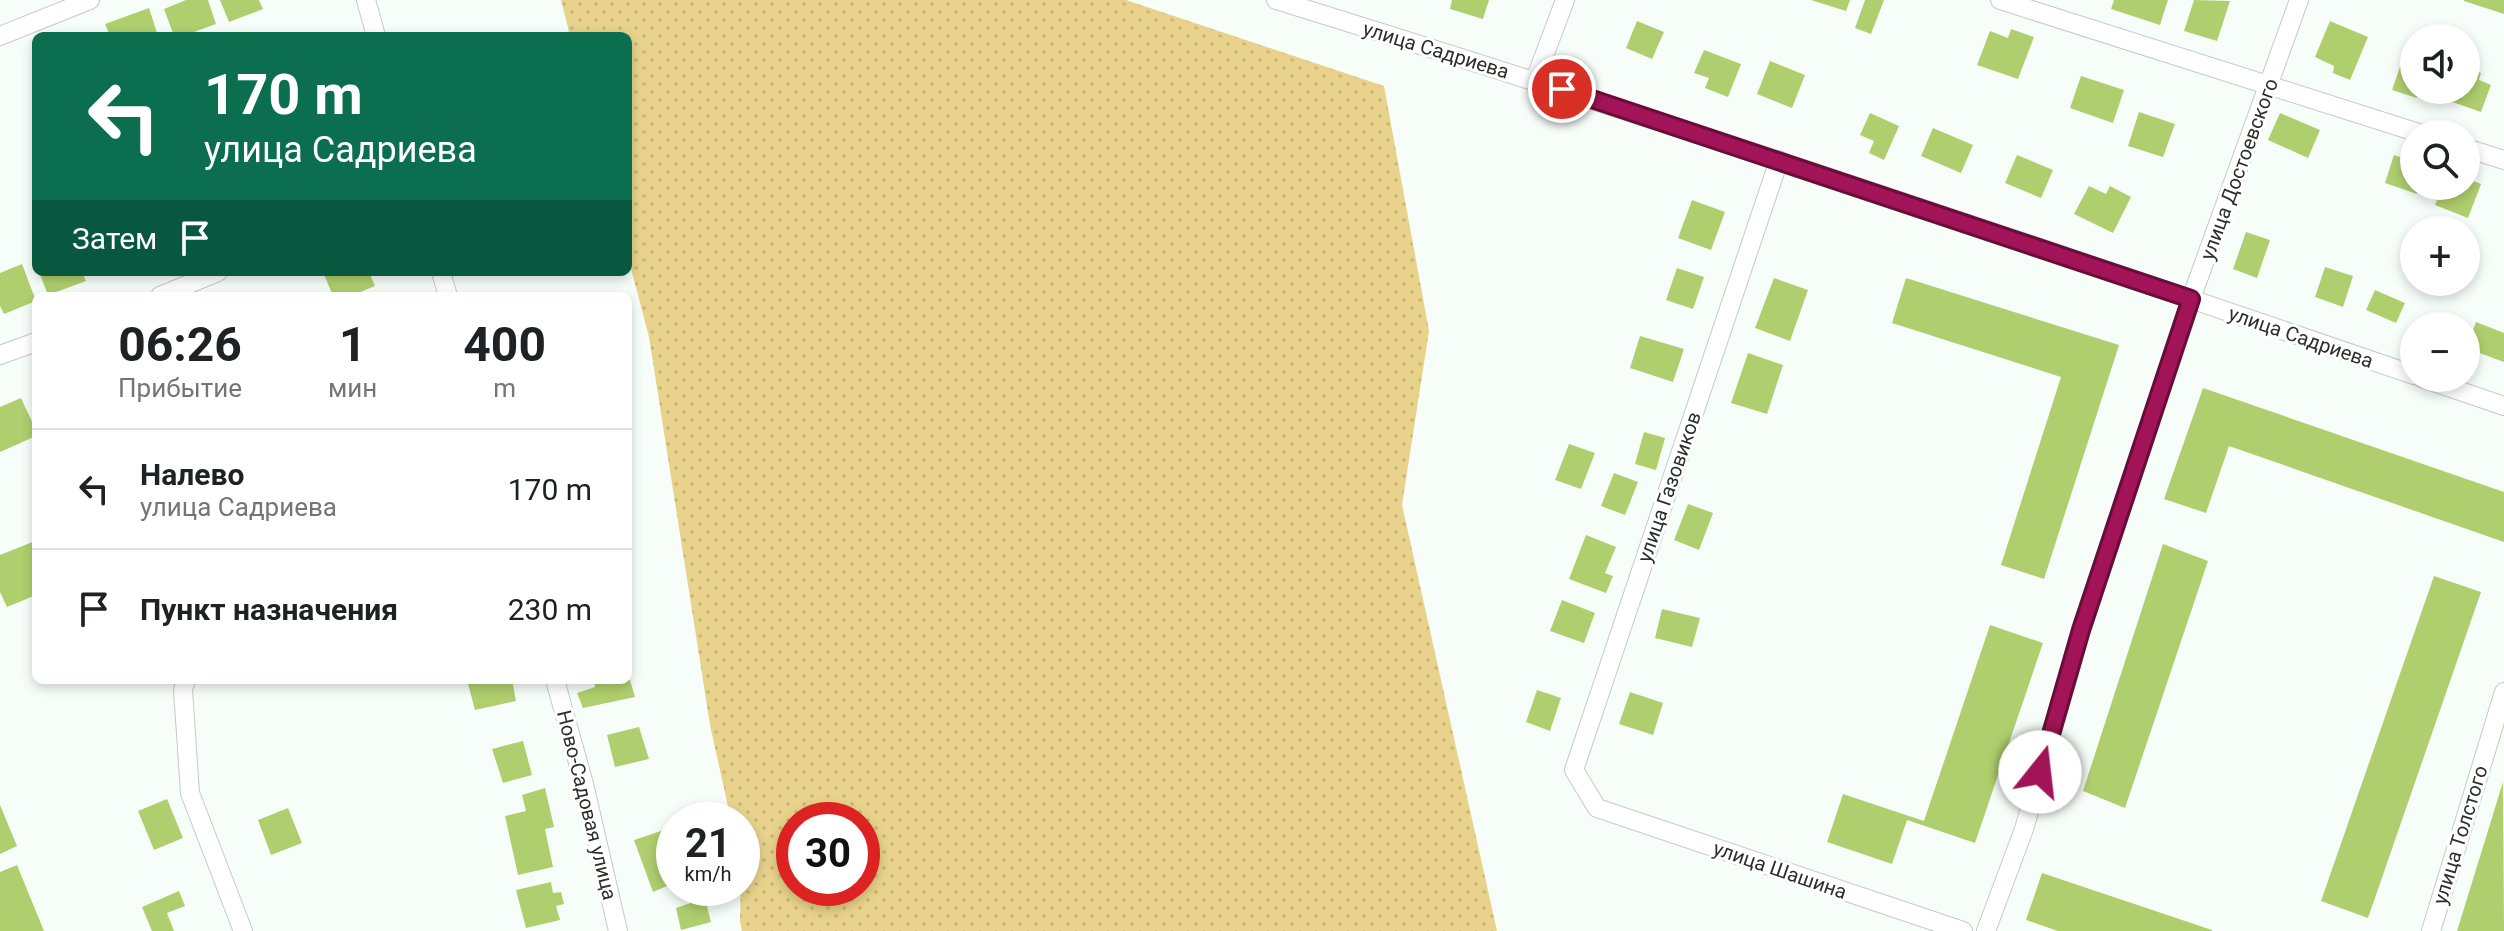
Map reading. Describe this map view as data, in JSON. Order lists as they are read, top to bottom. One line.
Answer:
{"streets":{"street":["улица Садриева","улица Достоевского","улица Газовиков","Ново-Садовая улица","улица Толстого","улица Шашина"]},"crossings":[["улица Садриева","улица Достоевского"],["улица Садриева","улица Газовиков"],["улица Газовиков","улица Шашина"]],"page":{"map_buttons":["+","−"],"turn":["170 m","улица Садриева"],"then":"Затем","eta":["06:26","Прибытие","1","мин","400","m"],"list":[{"name":"Налево","note":"улица Садриева","value":"170 m"},{"name":"Пункт назначения","value":"230 m"}],"speed":"21 km/h","limit":"30"}}
